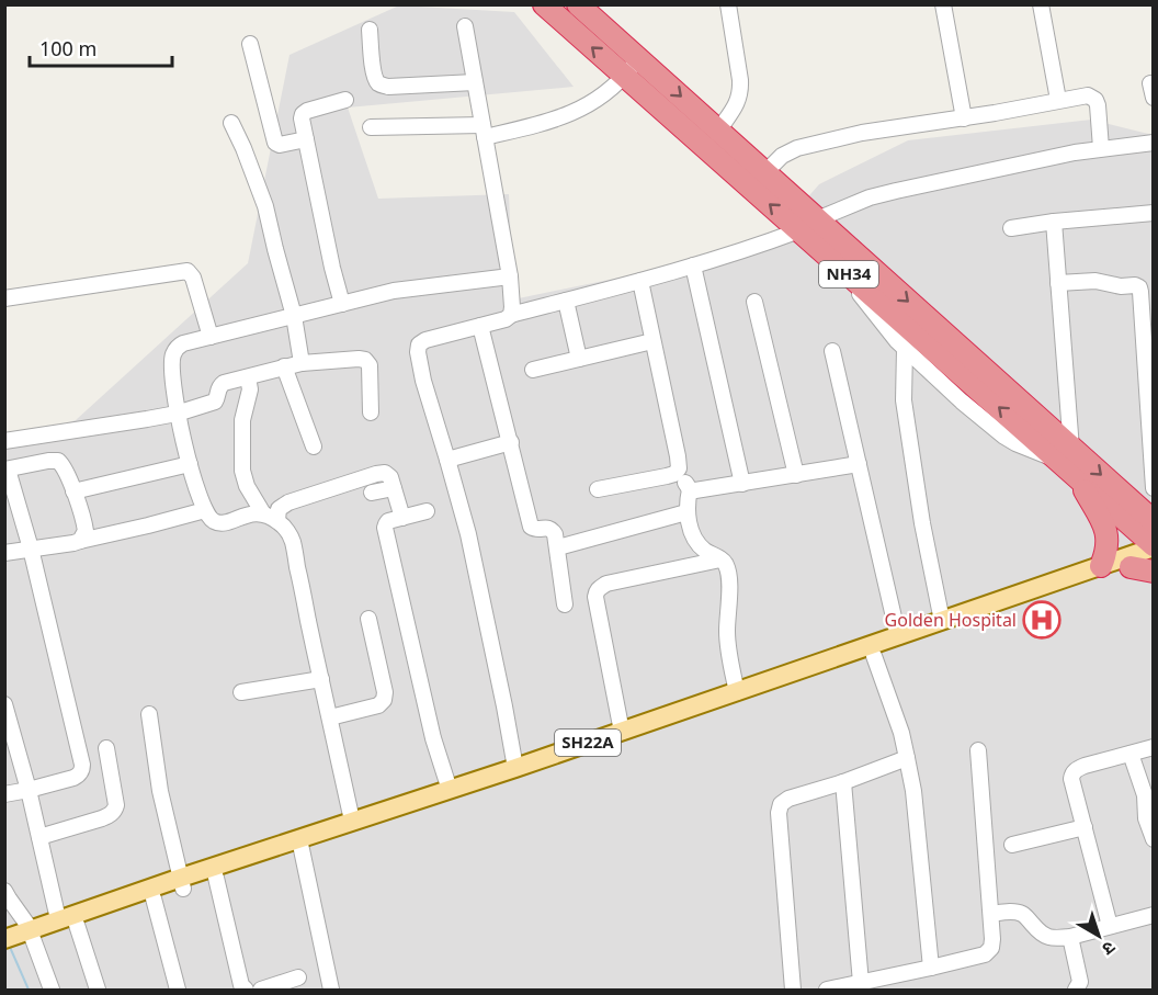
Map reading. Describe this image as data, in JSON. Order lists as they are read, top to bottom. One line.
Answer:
{"streets":{"highway":["NH34"],"main road":["SH22A"]},"crossings":[["NH34","SH22A"]],"places":{"hospital":["Golden Hospital"]},"scale_bar":"100 m","north":"bottom right"}
